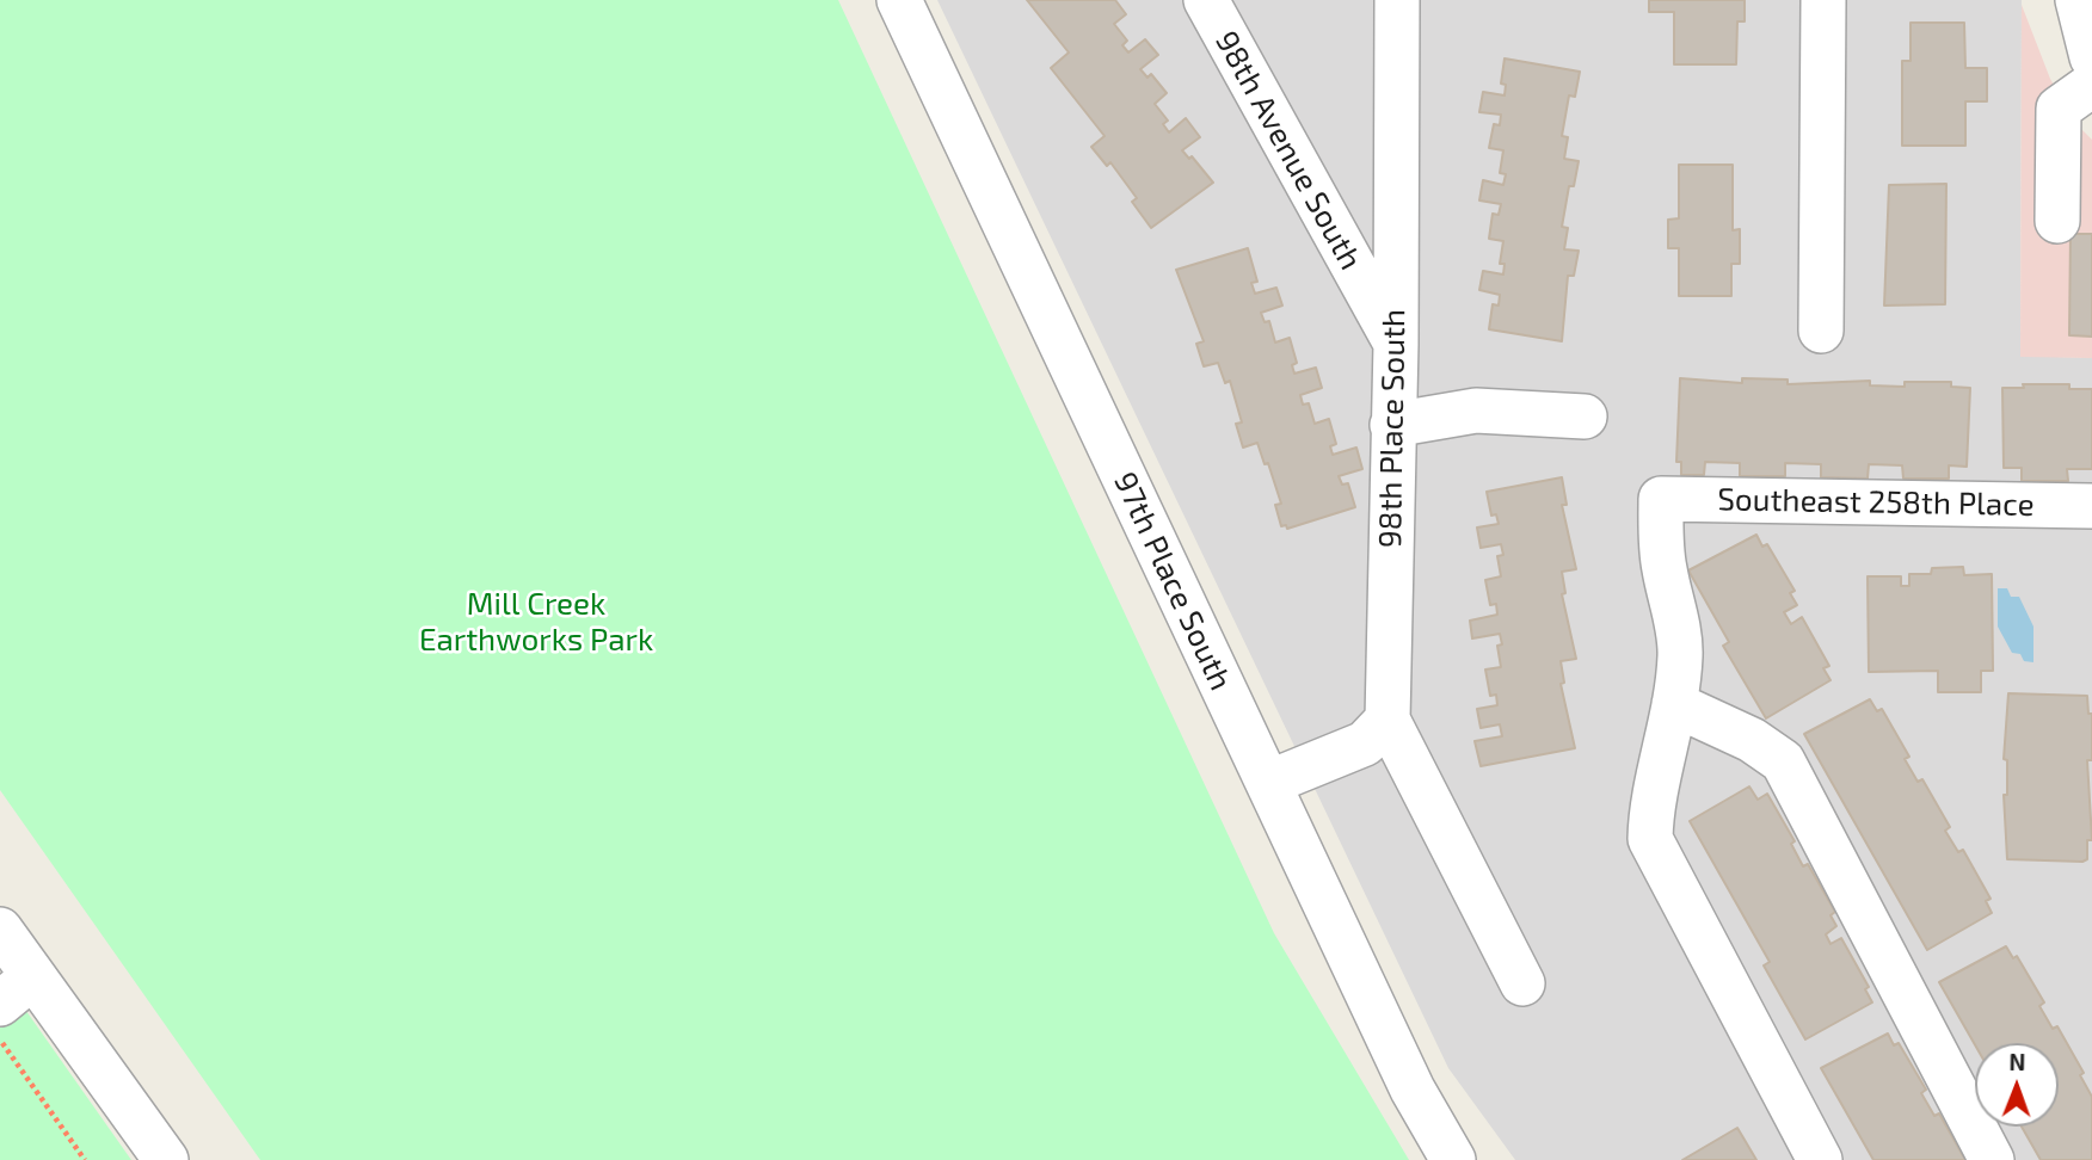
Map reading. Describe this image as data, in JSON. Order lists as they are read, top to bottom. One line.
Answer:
{"streets":{"street":["98th Avenue South","98th Place South","Southeast 258th Place","97th Place South"]},"crossings":[["98th Avenue South","98th Place South"]],"parks":["Mill Creek Earthworks Park"],"north":"top"}
